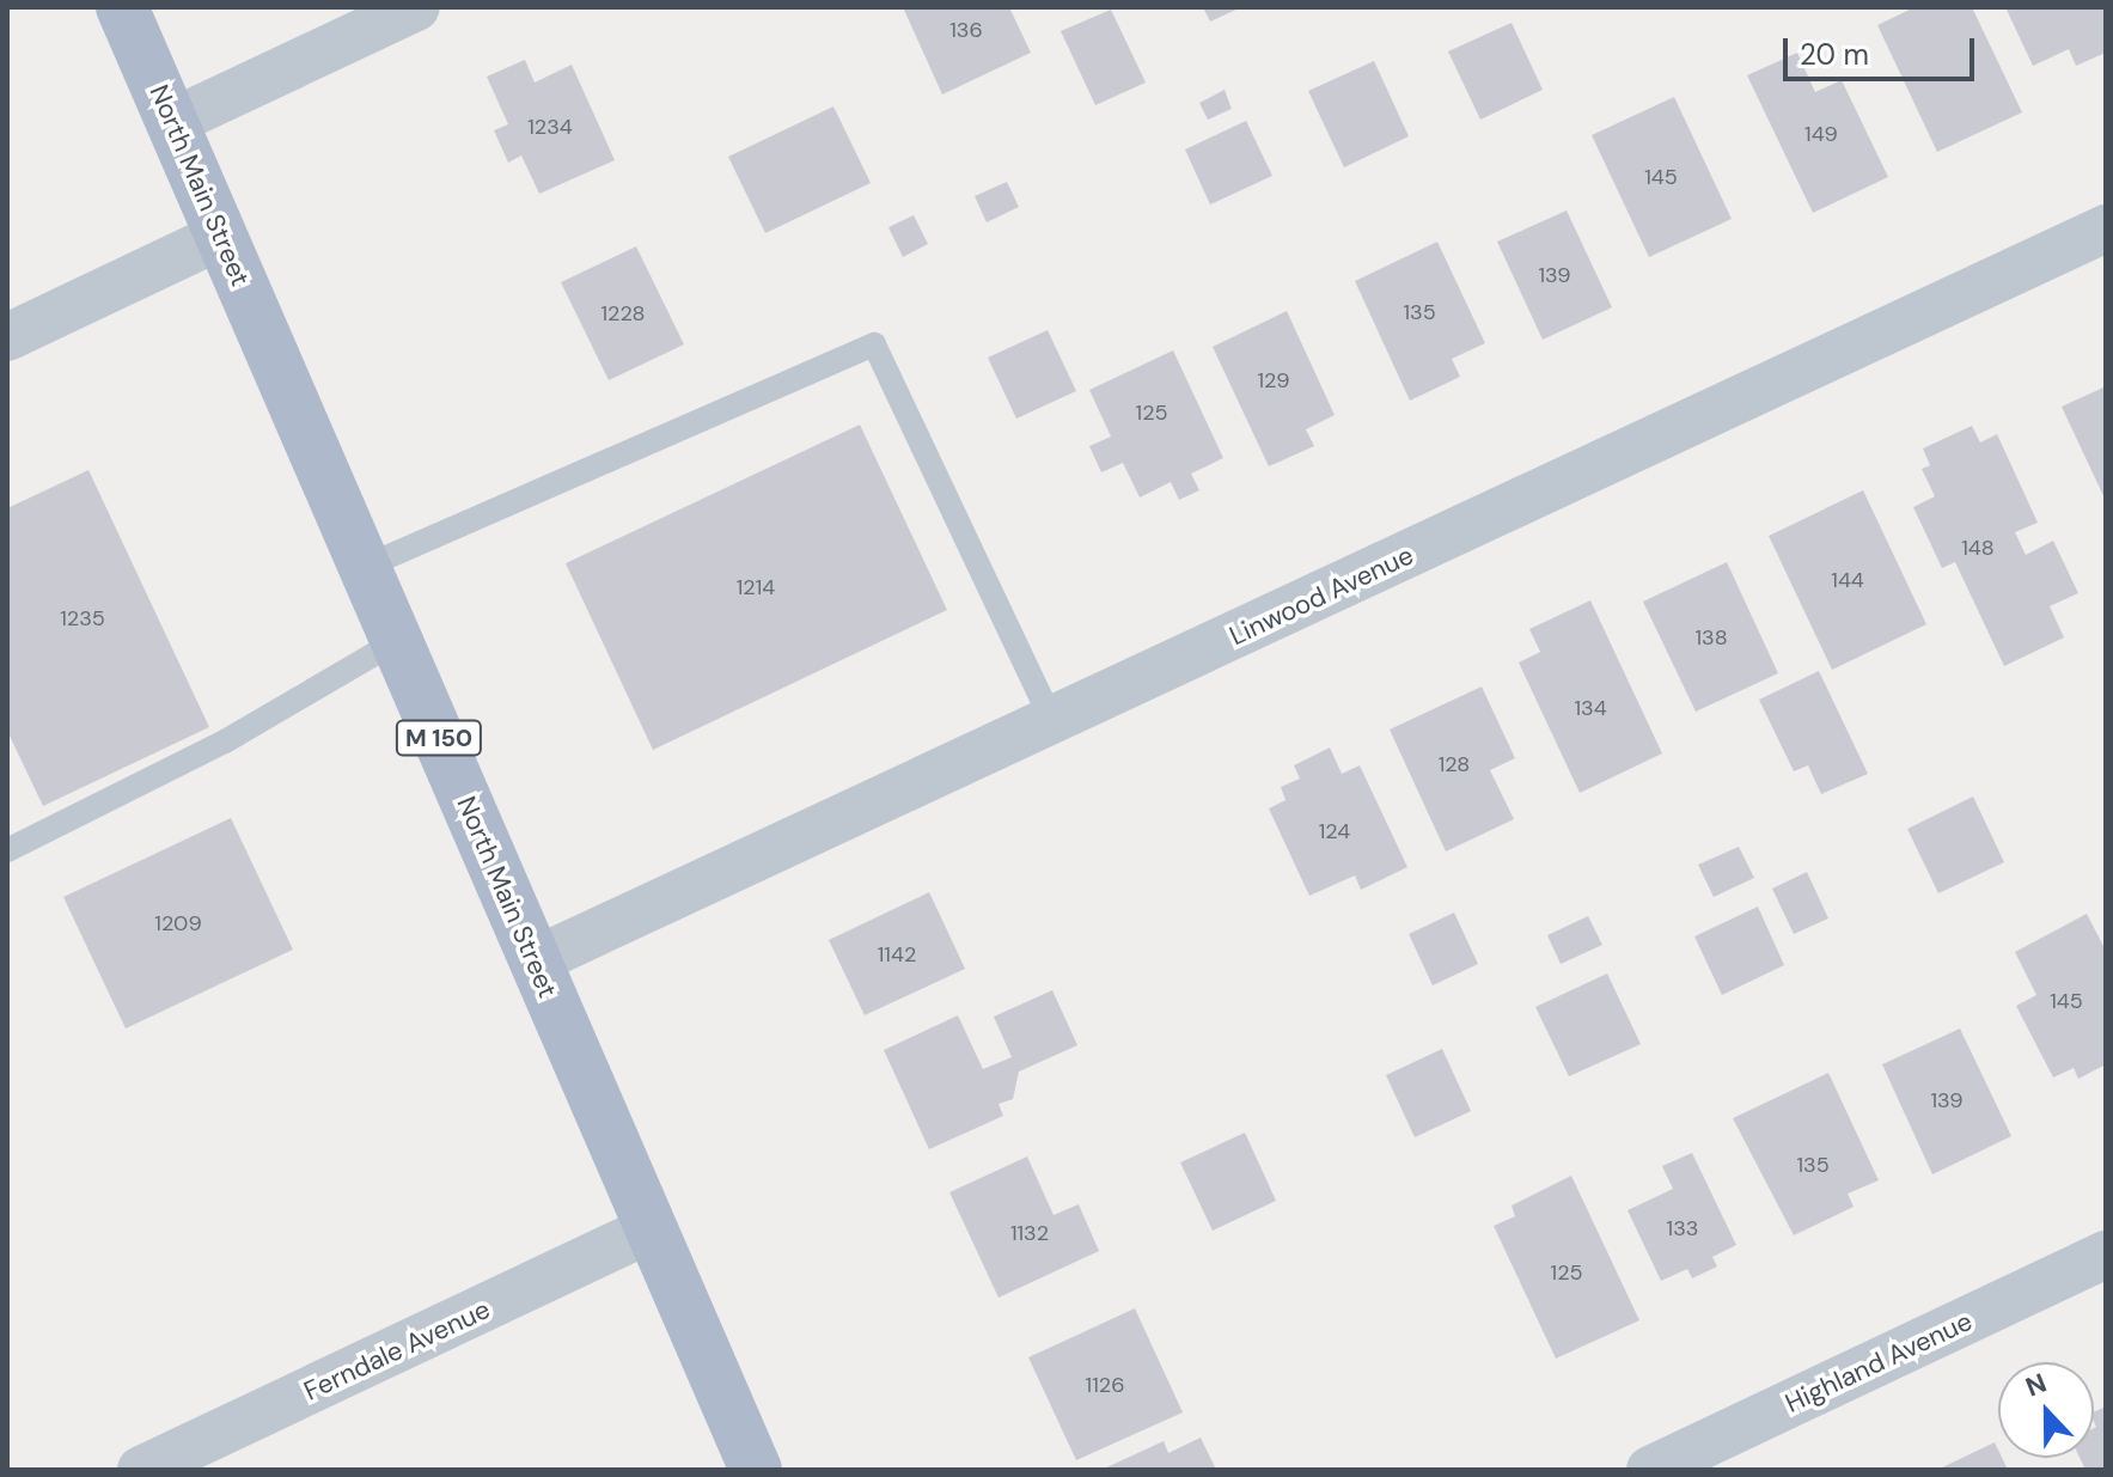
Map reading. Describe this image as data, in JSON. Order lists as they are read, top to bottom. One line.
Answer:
{"streets":{"main road":["North Main Street","M 150"],"street":["Linwood Avenue","Ferndale Avenue","Highland Avenue"]},"crossings":[["North Main Street","Linwood Avenue"],["North Main Street","Ferndale Avenue"]],"house_numbers":["136","1234","149","145","139","135","1228","129","125","148","144","1214","1235","138","134","128","124","1209","1142","145","139","135","133","1132","125","1126"],"scale_bar":"20 m","north":"top"}
